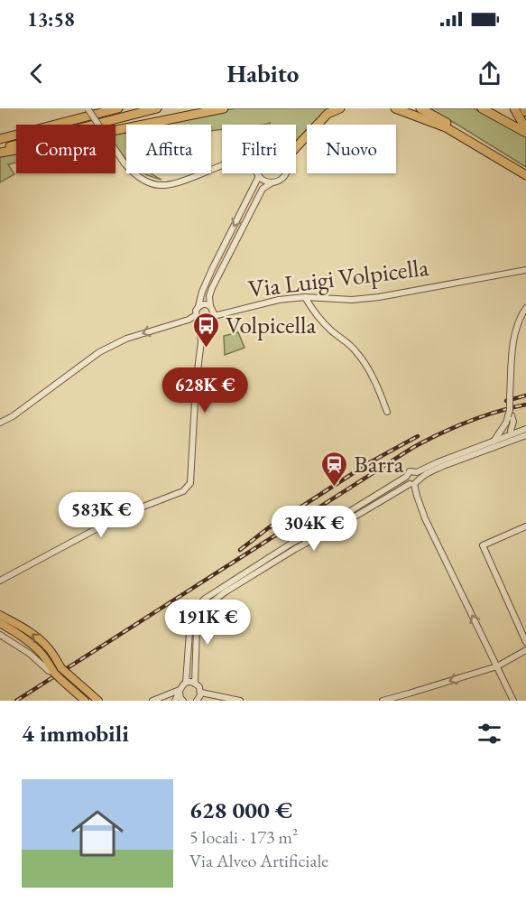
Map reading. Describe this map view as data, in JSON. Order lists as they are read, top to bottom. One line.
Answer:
{"streets":{"street":["Via Luigi Volpicella"]},"places":{"bus stop":["Volpicella"],"station":["Barra"]},"page":{"status":"13:58","header":"Habito","chip":["Compra","Affitta","Filtri","Nuovo"],"price":["628K €","583K €","304K €","191K €"],"heading":"4 immobili","list":[{"name":"628 000 €","note":"5 locali · 173 m² · Via Alveo Artificiale"}]}}
